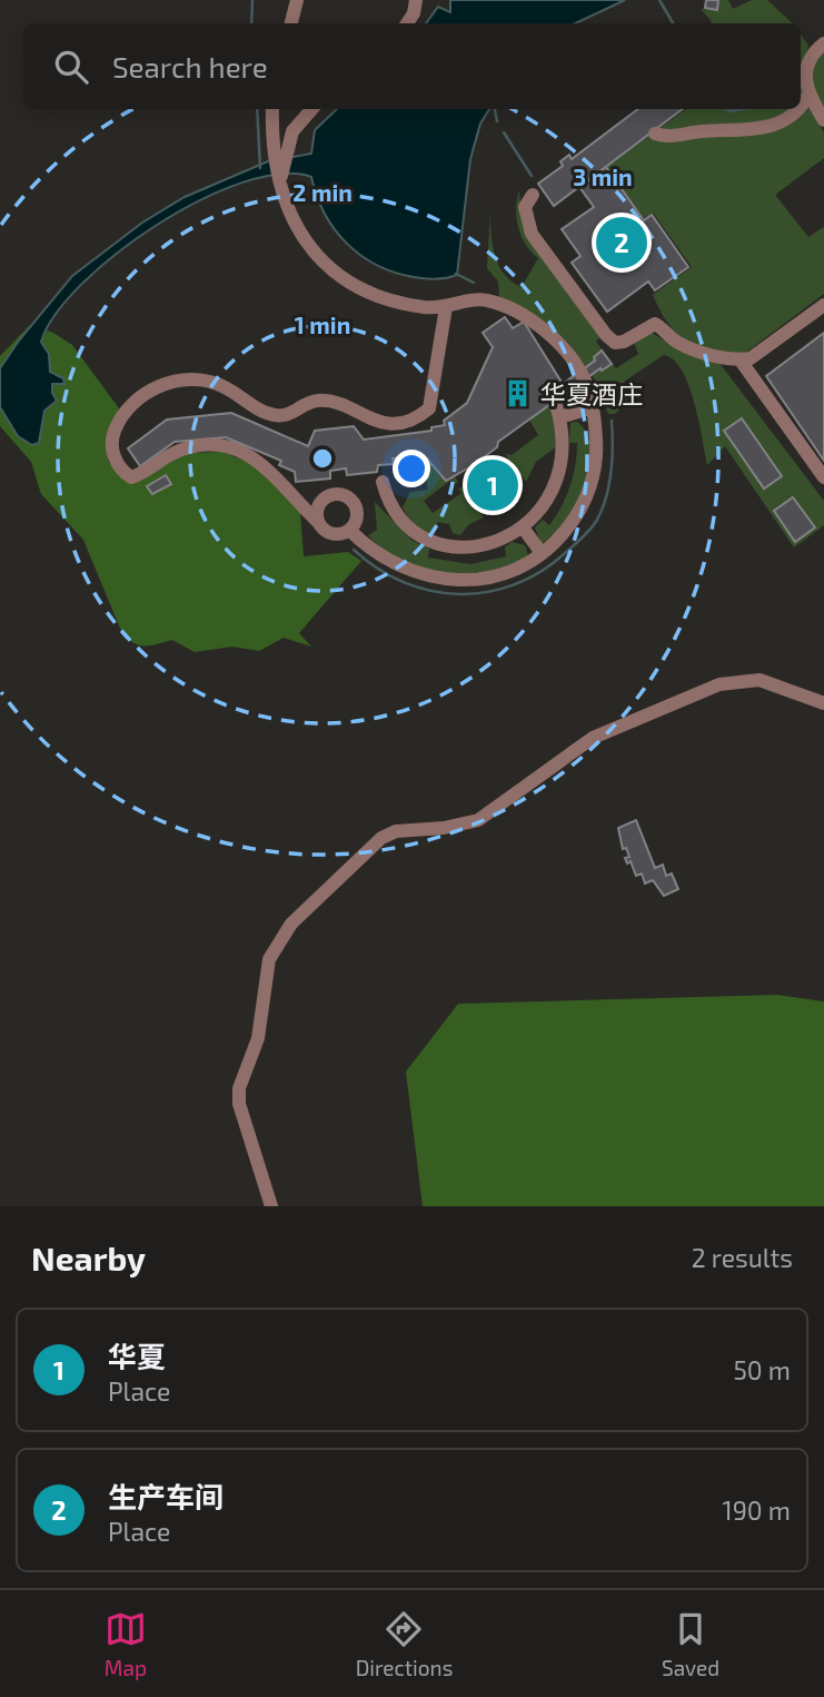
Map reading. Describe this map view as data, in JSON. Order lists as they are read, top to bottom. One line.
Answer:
{"places":{"building":["华夏酒庄"]},"page":{"search":"Search here","pins":["2","1"],"heading":["Nearby","2 results"],"list":[{"mark":"1","name":"华夏","note":"Place","value":"50 m"},{"mark":"2","name":"生产车间","note":"Place","value":"190 m"}],"nav":["Map","Directions","Saved"]},"rings":["3 min","2 min","1 min"]}
